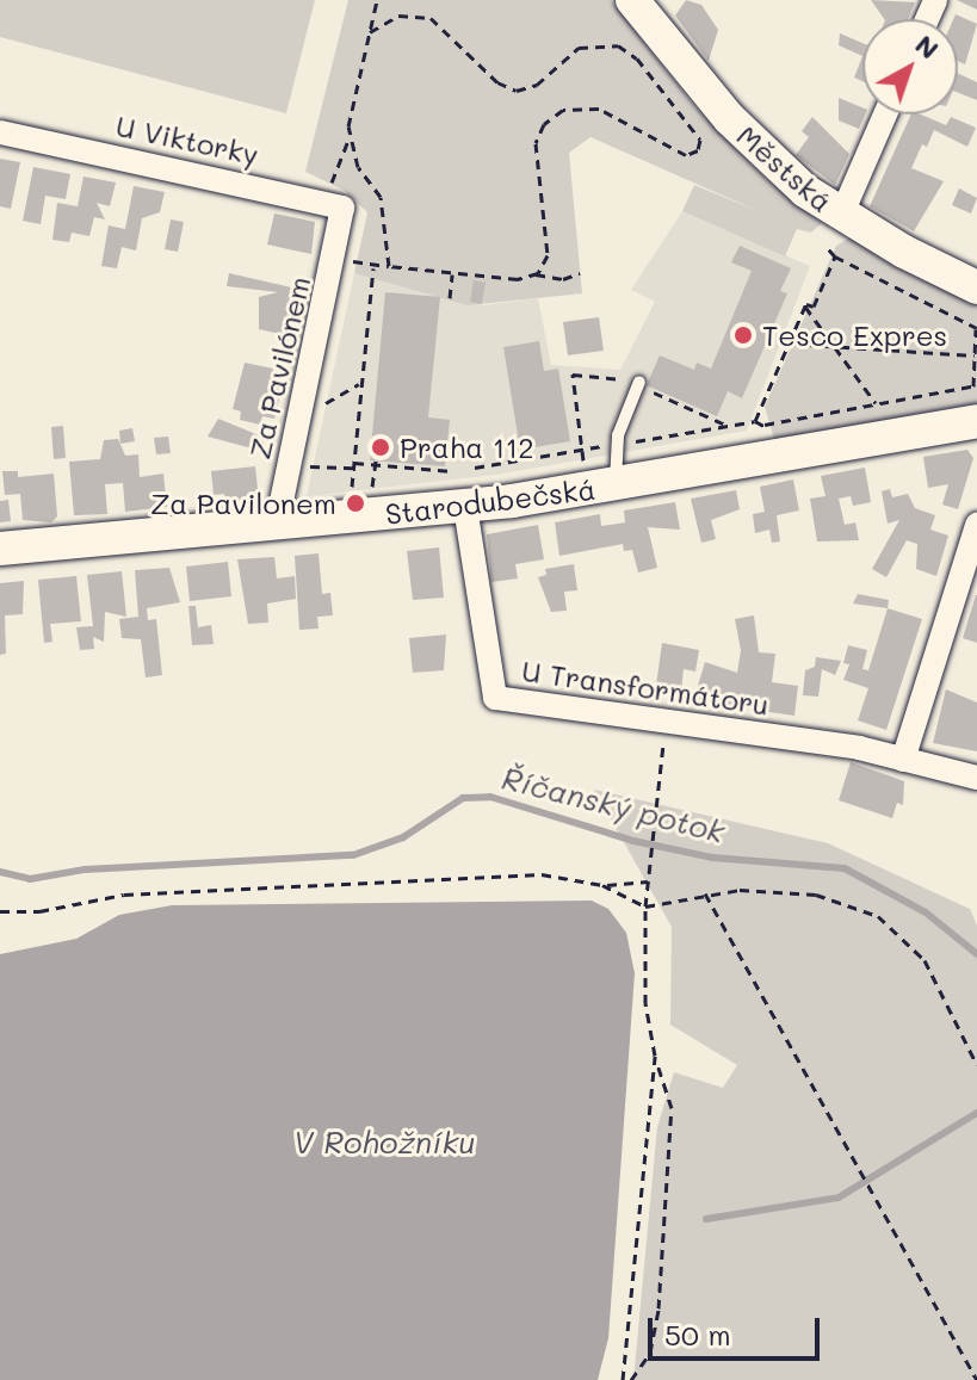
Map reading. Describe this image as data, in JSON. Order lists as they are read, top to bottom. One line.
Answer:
{"streets":{"street":["U Viktorky","Městská","Za Pavilónem","Starodubečská","U Transformátoru"]},"crossings":[["U Viktorky","Za Pavilónem"],["Za Pavilónem","Starodubečská"],["Starodubečská","U Transformátoru"]],"water":["Říčanský potok","V Rohožníku"],"places":["Tesco Expres","Praha 112","Za Pavilonem"],"scale_bar":"50 m","north":"top right"}
